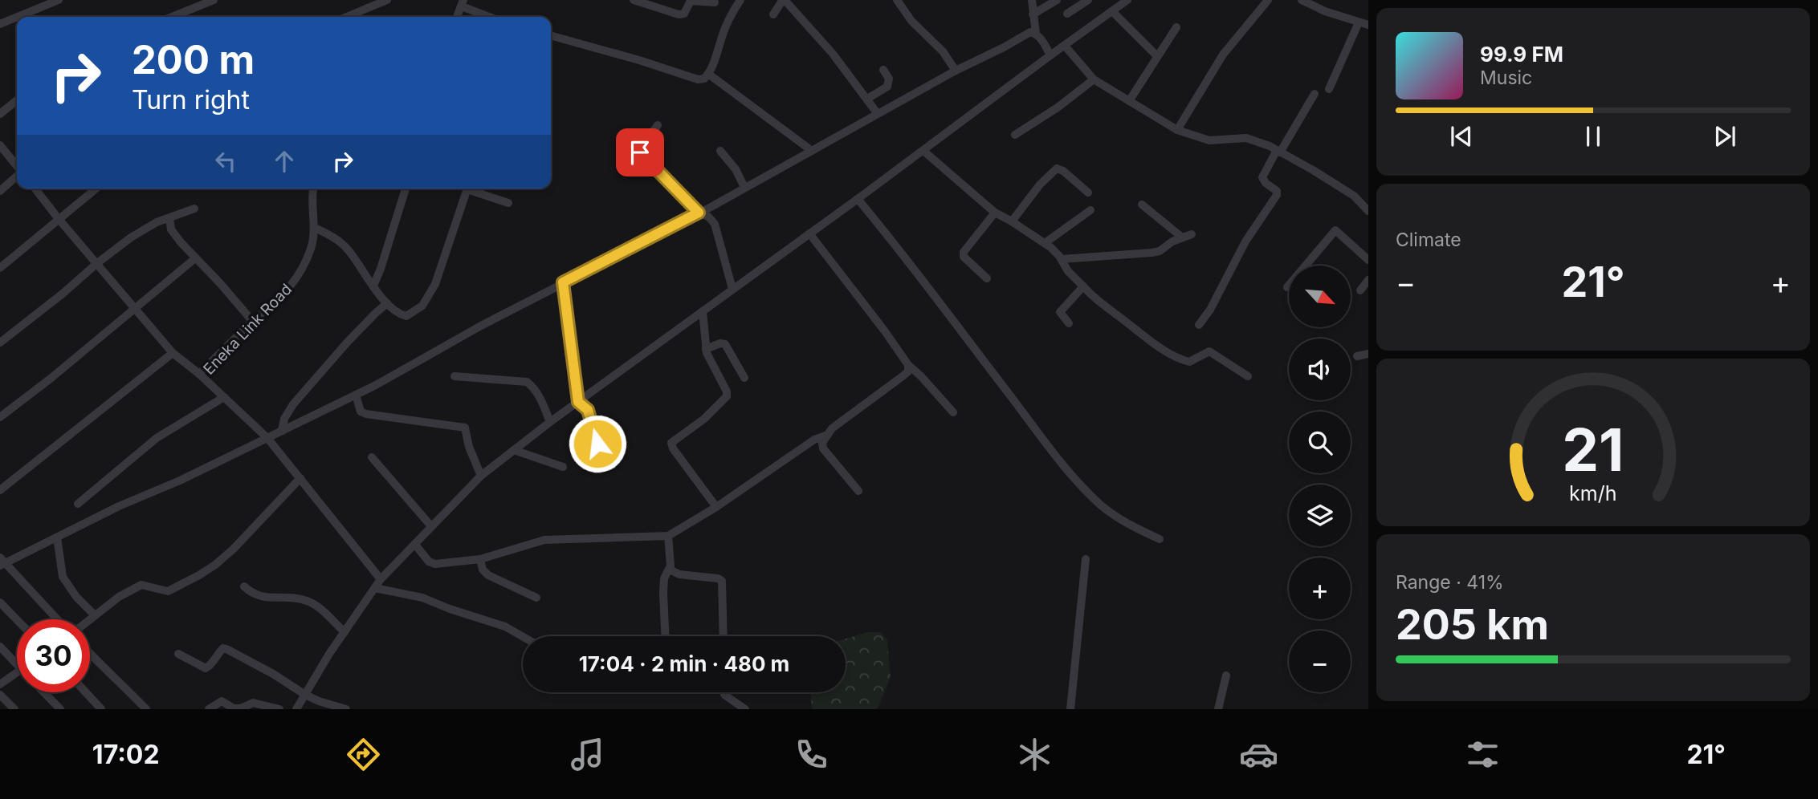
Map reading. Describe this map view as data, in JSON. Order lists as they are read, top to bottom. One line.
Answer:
{"streets":{"street":["Eneka Link Road"]},"north":"bottom right","page":{"turn":["200 m","Turn right"],"song":["99.9 FM","Music"],"tile":["Climate",["Range · 41%","205 km"]],"heat":["−","21°","+"],"map_buttons":["+","−"],"limit":"30","trip":"17:04 · 2 min · 480 m","tabs":["17:02","21°"],"gauge":["21","km/h"]}}
